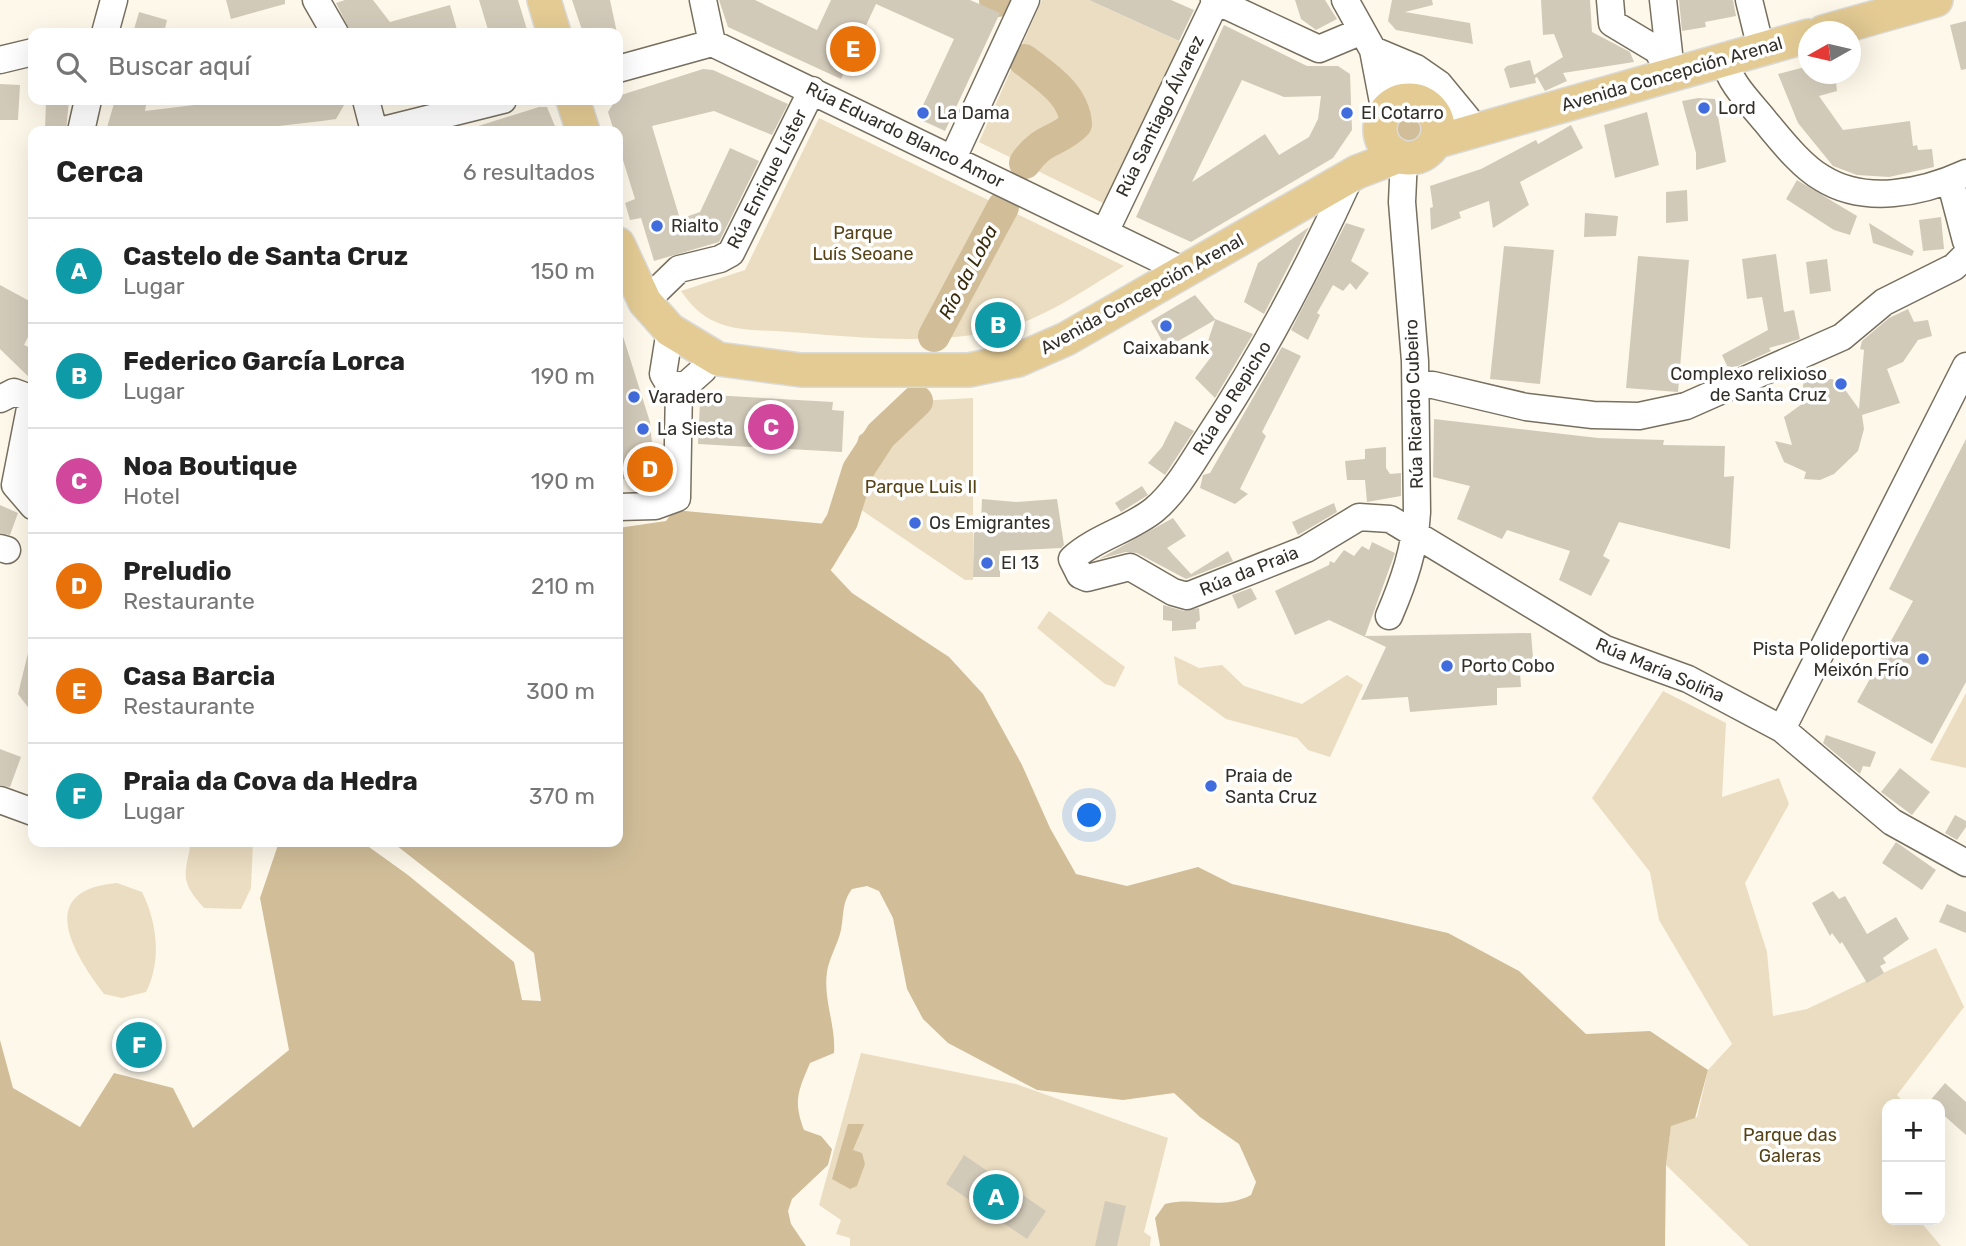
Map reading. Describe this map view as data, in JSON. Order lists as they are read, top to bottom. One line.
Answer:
{"streets":{"main road":["Avenida Concepción Arenal"],"street":["Rúa Santiago Álvarez","Rúa Eduardo Blanco Amor","Rúa Enrique Líster","Rúa do Repicho","Rúa Ricardo Cubeiro","Rúa da Praia","Rúa María Soliña"]},"crossings":[["Avenida Concepción Arenal","Rúa Eduardo Blanco Amor"],["Avenida Concepción Arenal","Rúa Enrique Líster"],["Avenida Concepción Arenal","Rúa do Repicho"],["Avenida Concepción Arenal","Rúa Ricardo Cubeiro"],["Rúa Santiago Álvarez","Rúa Eduardo Blanco Amor"],["Rúa Eduardo Blanco Amor","Rúa Enrique Líster"],["Rúa do Repicho","Rúa da Praia"],["Rúa Ricardo Cubeiro","Rúa da Praia"],["Rúa Ricardo Cubeiro","Rúa María Soliña"],["Rúa da Praia","Rúa María Soliña"]],"water":["Río da Loba"],"parks":["Parque Luís Seoane","Parque Luis II","Parque das Galeras"],"places":["Lord","La Dama","El Cotarro","Rialto","Caixabank","Complexo relixioso de Santa Cruz","Varadero","La Siesta","Os Emigrantes","El 13","Pista Polideportiva Meixón Frío","Porto Cobo","Praia de Santa Cruz"],"north":"left","page":{"pins":["E","B","C","D","F","A"],"search":"Buscar aquí","heading":["Cerca","6 resultados"],"list":[{"mark":"A","name":"Castelo de Santa Cruz","note":"Lugar","value":"150 m"},{"mark":"B","name":"Federico García Lorca","note":"Lugar","value":"190 m"},{"mark":"C","name":"Noa Boutique","note":"Hotel","value":"190 m"},{"mark":"D","name":"Preludio","note":"Restaurante","value":"210 m"},{"mark":"E","name":"Casa Barcia","note":"Restaurante","value":"300 m"},{"mark":"F","name":"Praia da Cova da Hedra","note":"Lugar","value":"370 m"}],"map_buttons":["+","−"]}}
